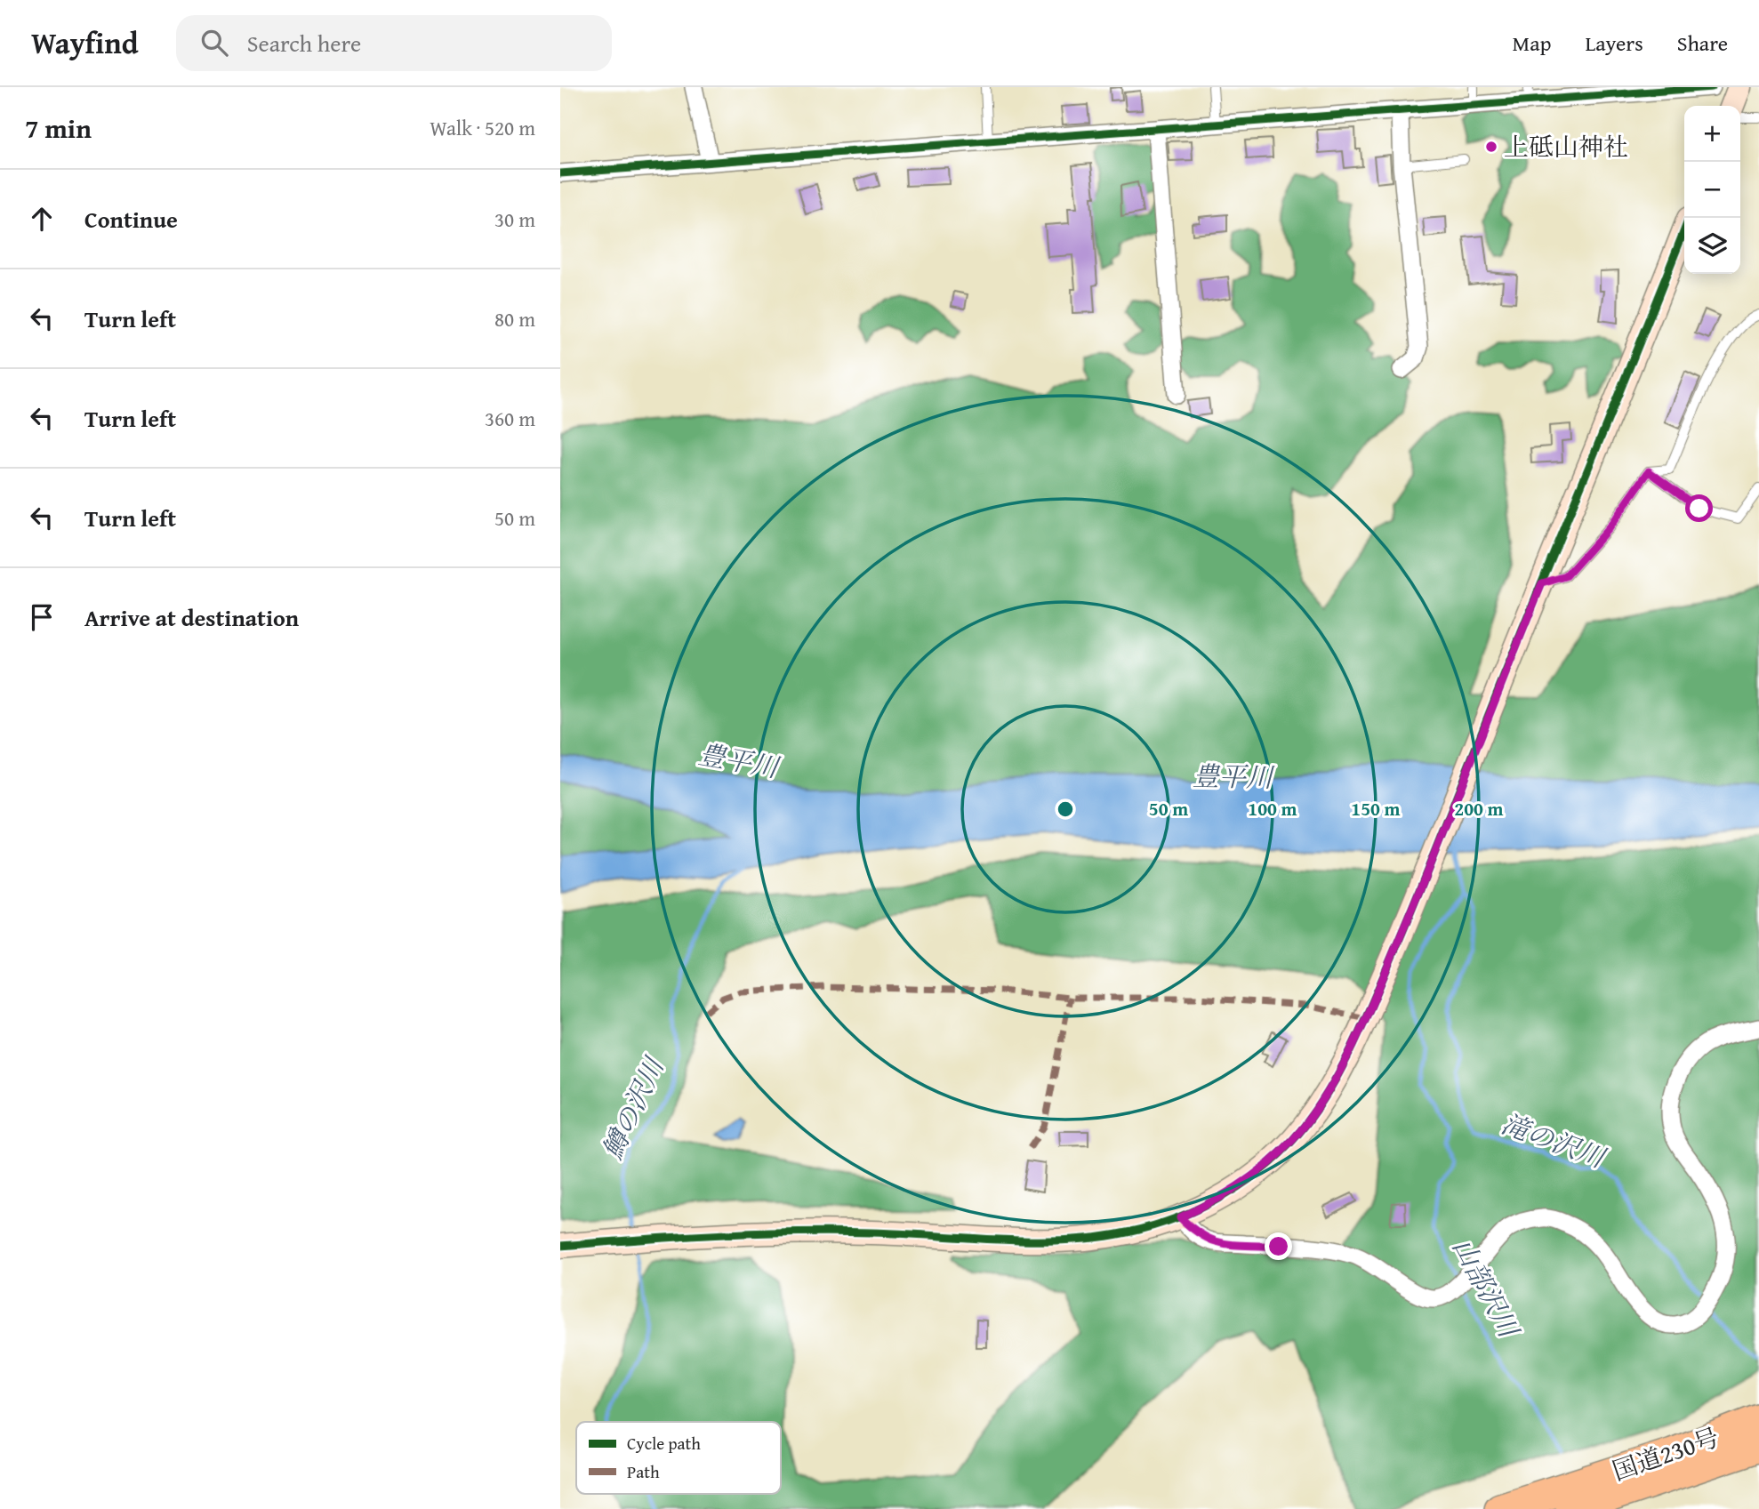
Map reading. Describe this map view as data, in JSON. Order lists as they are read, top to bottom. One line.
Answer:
{"streets":{"highway":["国道230号"]},"water":["豊平川","鱒の沢川","滝の沢川","山部沢川"],"places":["上砥山神社"],"legend":["Cycle path","Path"],"page":{"header":"Wayfind","search":"Search here","nav":["Map","Layers","Share"],"heading":["7 min","Walk · 520 m"],"map_buttons":["+","−"],"list":[["Continue","30 m"],["Turn left","80 m"],["Turn left","360 m"],["Turn left","50 m"],"Arrive at destination"]},"rings":["50 m","100 m","150 m","200 m"]}
